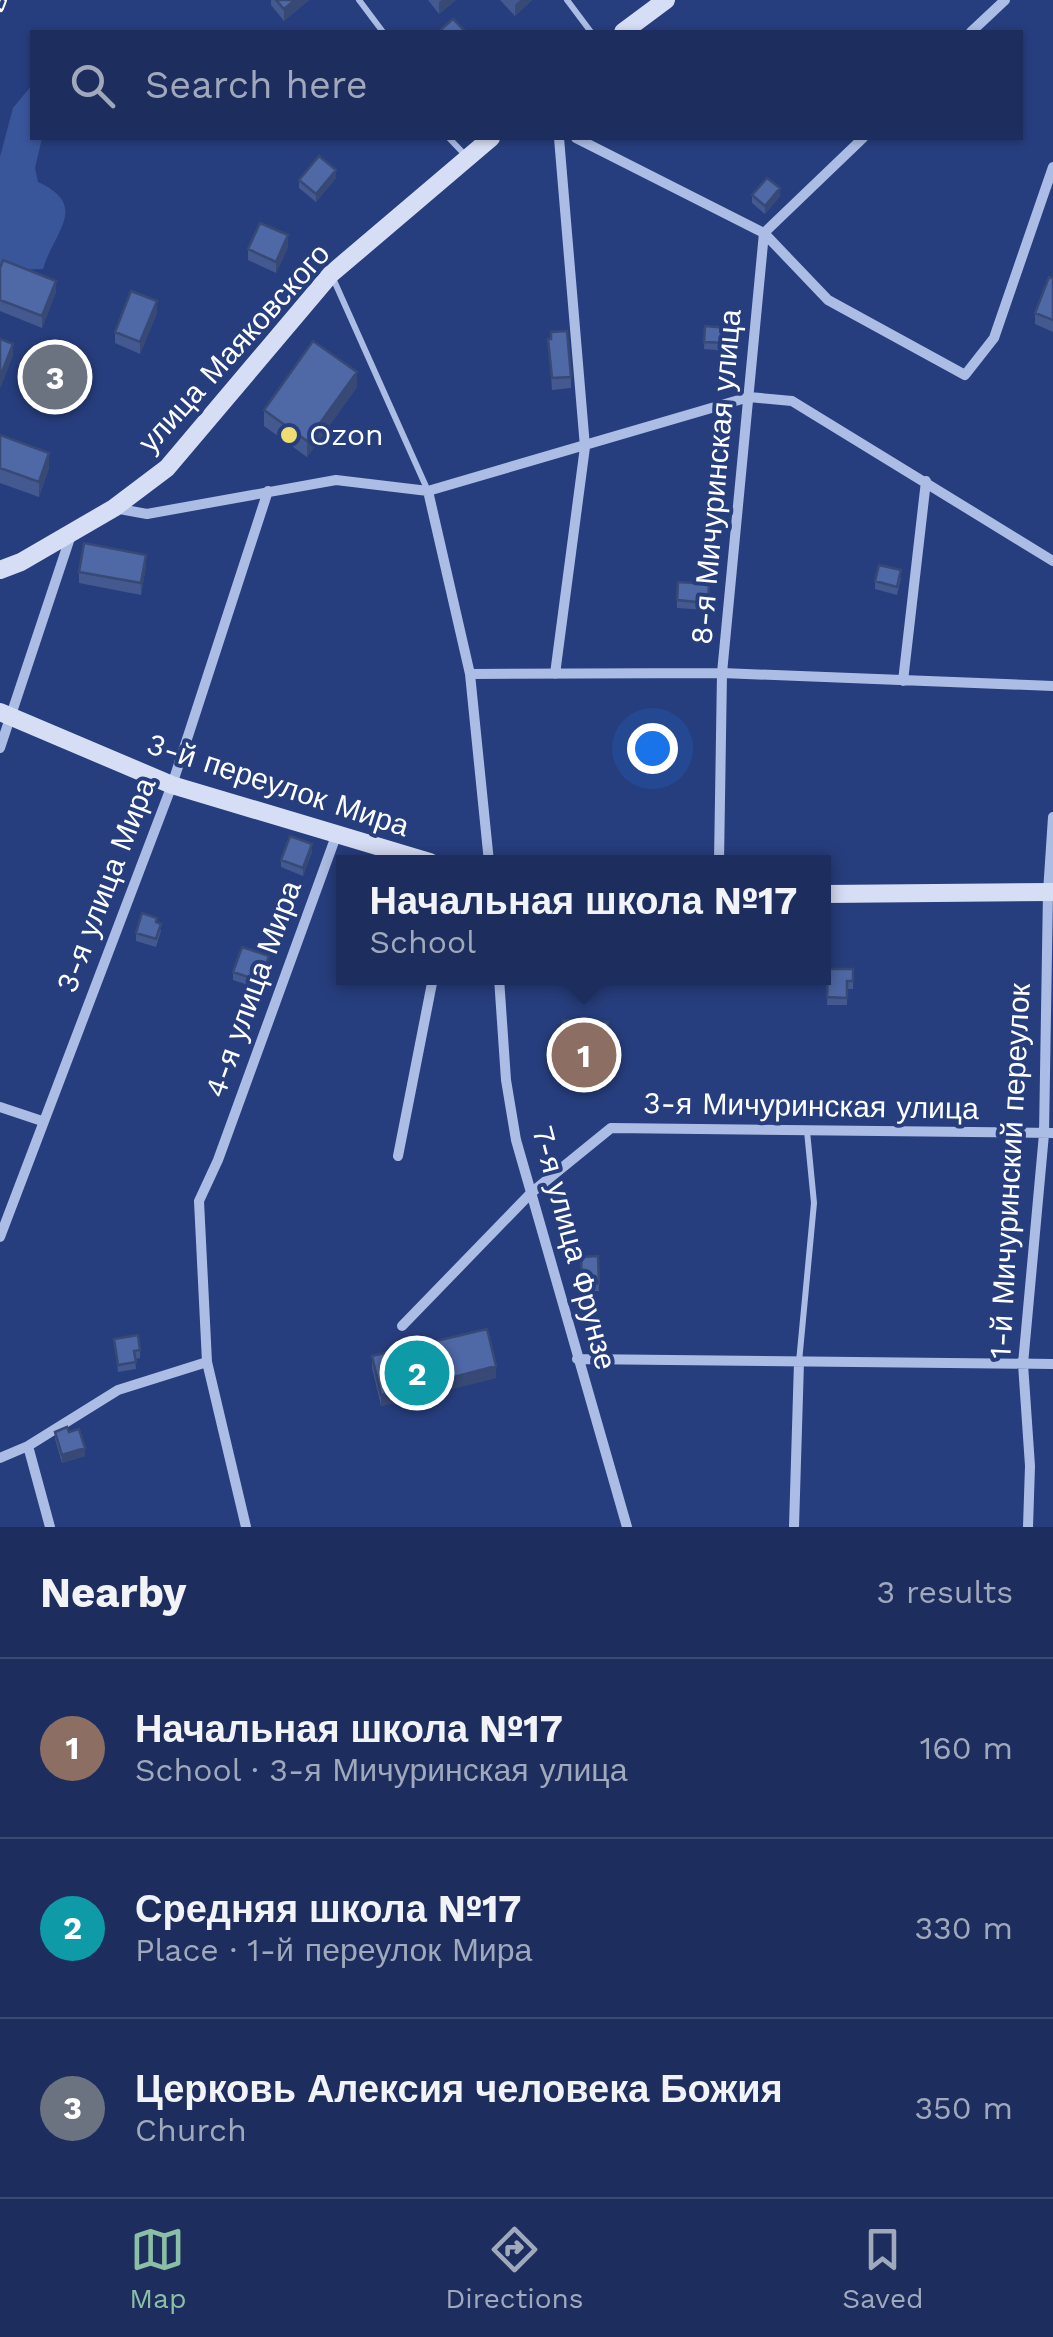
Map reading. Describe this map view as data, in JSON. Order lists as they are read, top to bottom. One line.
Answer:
{"streets":{"main road":["улица Маяковского","3-й переулок Мира"],"street":["8-я Мичуринская улица","3-я улица Мира","4-я улица Мира","3-я Мичуринская улица","1-й Мичуринский переулок","7-я улица Фрунзе"]},"crossings":[["3-й переулок Мира","3-я улица Мира"],["3-й переулок Мира","4-я улица Мира"],["3-я Мичуринская улица","1-й Мичуринский переулок"],["3-я Мичуринская улица","7-я улица Фрунзе"]],"places":["Ozon"],"page":{"search":"Search here","pins":["3","1","2"],"popup":["Начальная школа №17","School"],"heading":["Nearby","3 results"],"list":[{"mark":"1","name":"Начальная школа №17","note":"School · 3-я Мичуринская улица","value":"160 m"},{"mark":"2","name":"Средняя школа №17","note":"Place · 1-й переулок Мира","value":"330 m"},{"mark":"3","name":"Церковь Алексия человека Божия","note":"Church","value":"350 m"}],"nav":["Map","Directions","Saved"]}}
